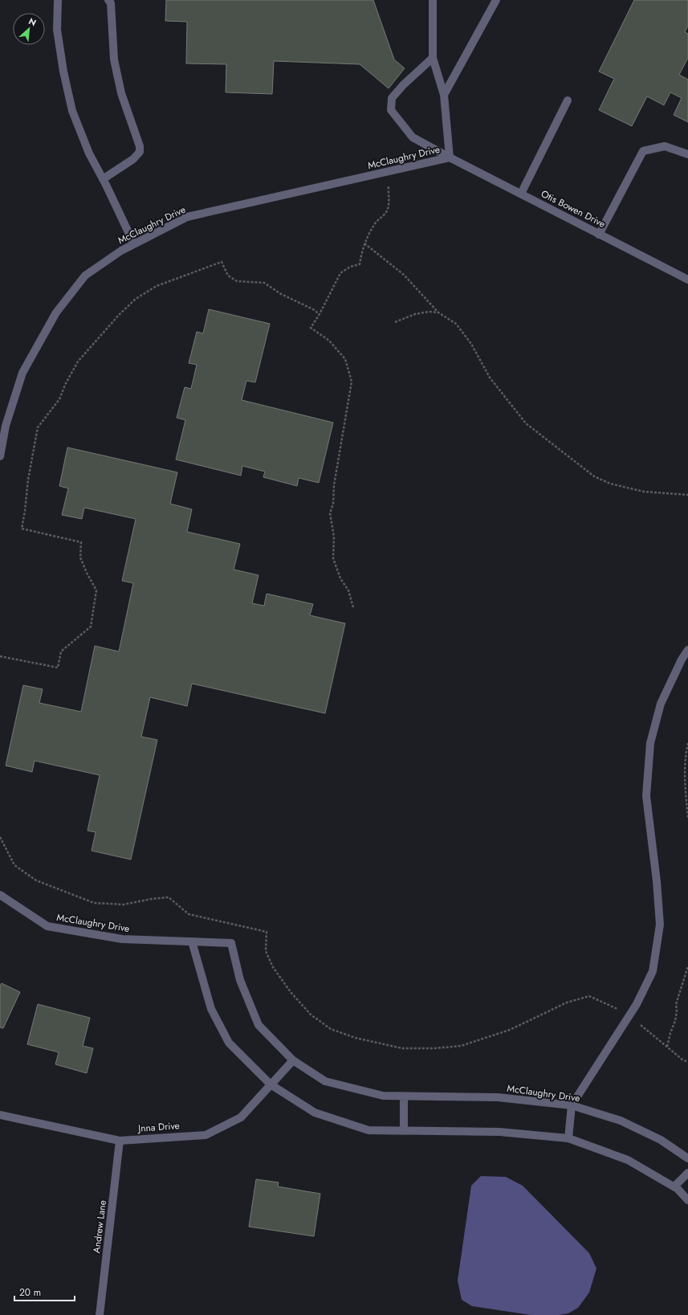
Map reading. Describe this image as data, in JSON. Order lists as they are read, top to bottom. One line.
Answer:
{"streets":{"street":["McClaughry Drive","Otis Bowen Drive","Jnna Drive","Andrew Lane"]},"crossings":[["McClaughry Drive","Otis Bowen Drive"],["McClaughry Drive","Jnna Drive"],["Jnna Drive","Andrew Lane"]],"scale_bar":"20 m","north":"top right"}
